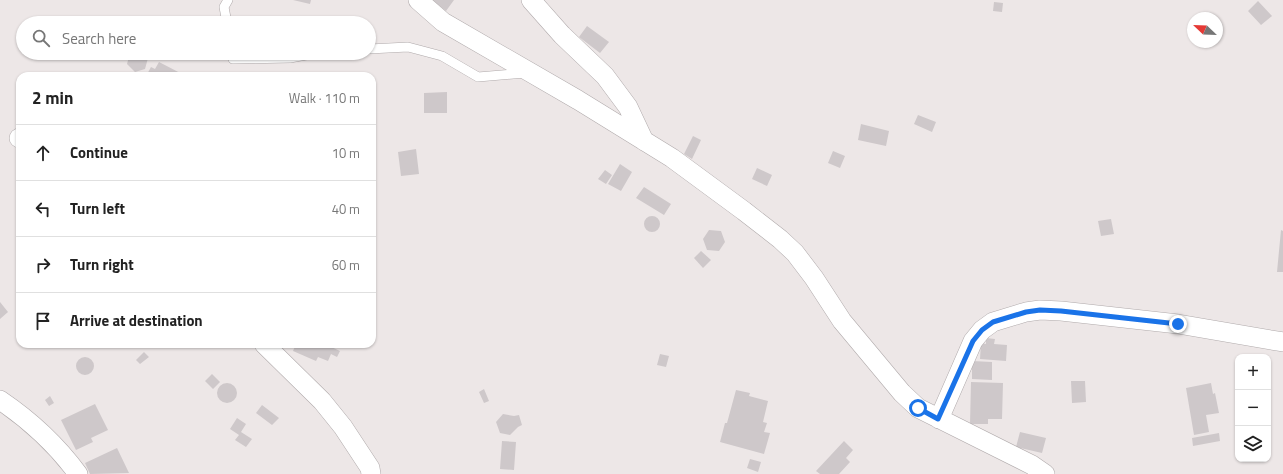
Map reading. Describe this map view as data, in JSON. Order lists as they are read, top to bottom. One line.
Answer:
{"north":"top left","page":{"search":"Search here","heading":["2 min","Walk · 110 m"],"list":[["Continue","10 m"],["Turn left","40 m"],["Turn right","60 m"],"Arrive at destination"],"map_buttons":["+","−"]}}
